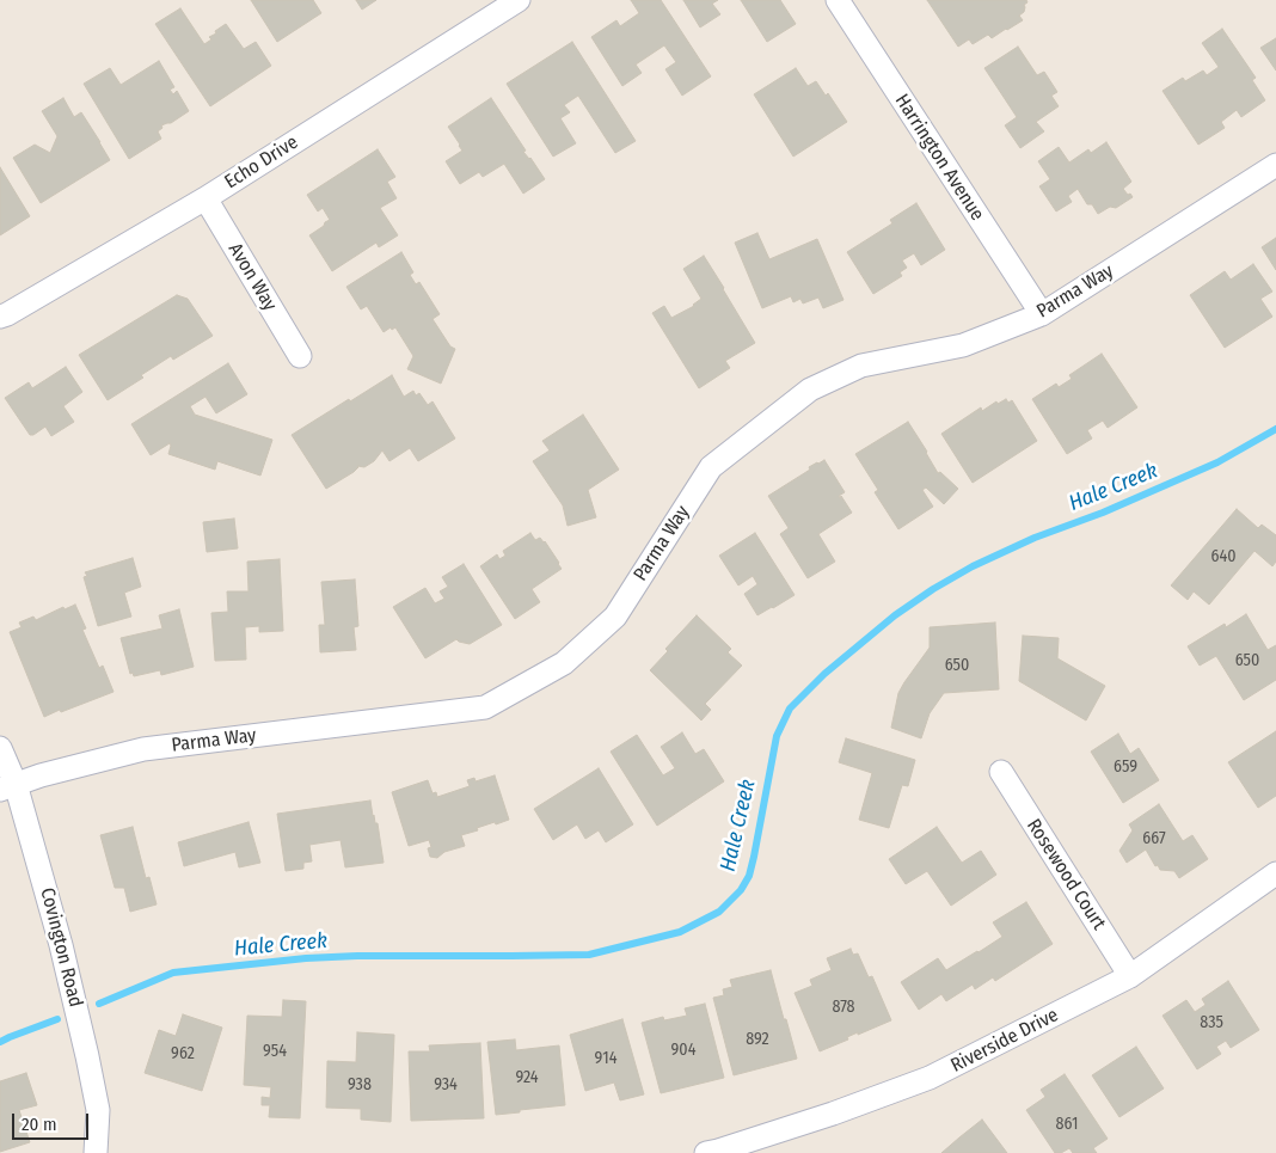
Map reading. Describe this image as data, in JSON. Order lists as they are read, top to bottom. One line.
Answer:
{"streets":{"street":["Harrington Avenue","Echo Drive","Avon Way","Parma Way","Rosewood Court","Covington Road","Riverside Drive"]},"crossings":[["Harrington Avenue","Parma Way"],["Echo Drive","Avon Way"],["Parma Way","Covington Road"],["Rosewood Court","Riverside Drive"]],"water":["Hale Creek"],"house_numbers":["640","650","650","659","667","878","835","892","904","954","962","914","924","938","934","861"],"scale_bar":"20 m"}
